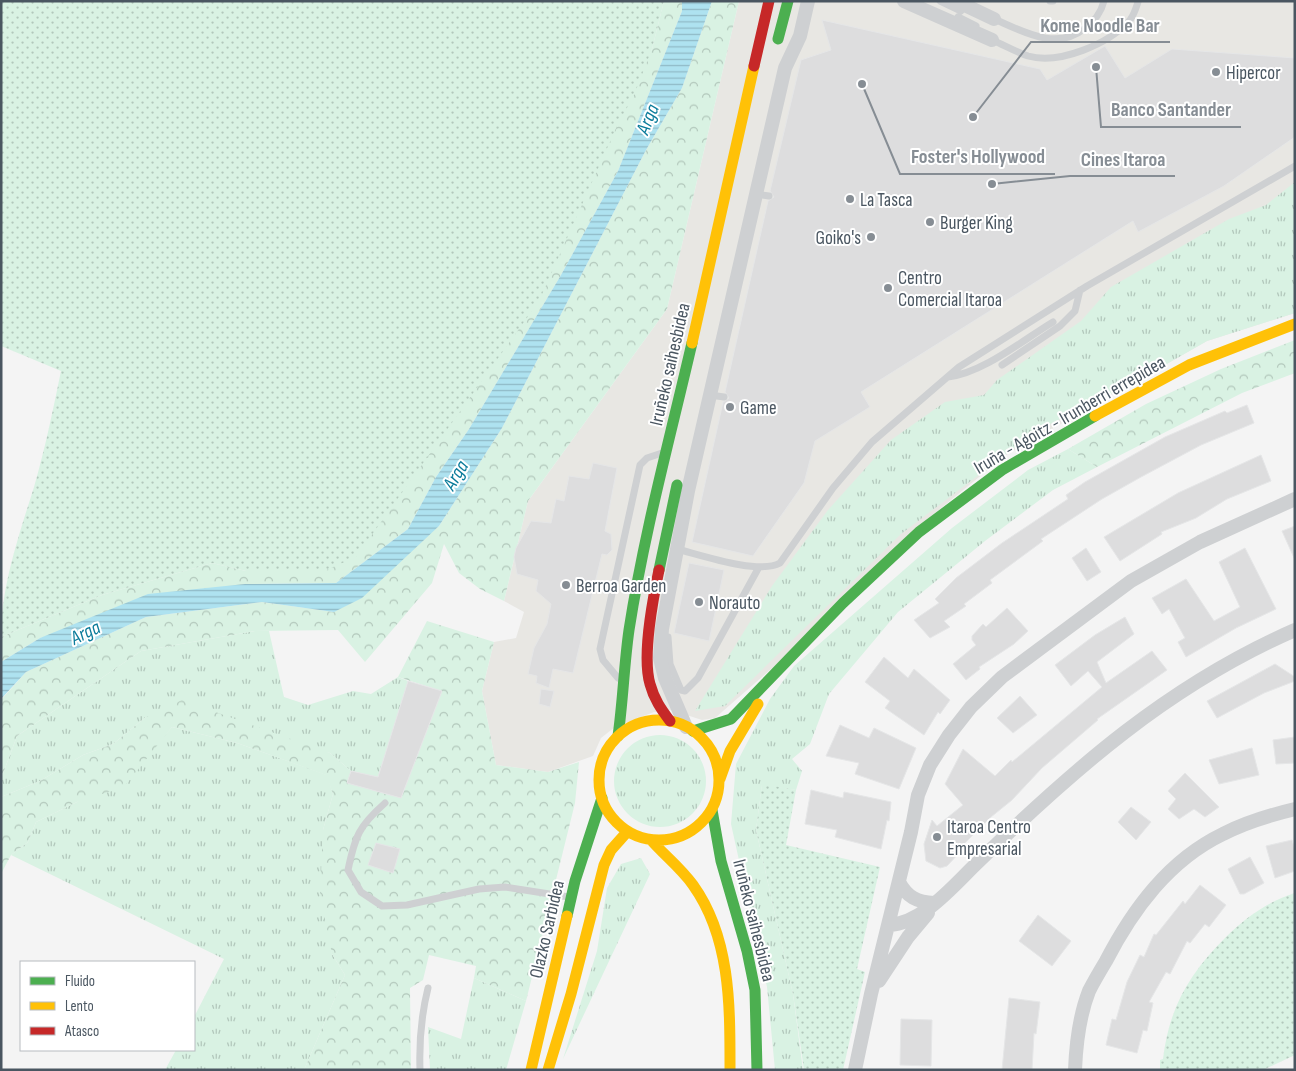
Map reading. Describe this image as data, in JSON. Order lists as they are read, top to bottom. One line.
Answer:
{"streets":{"main road":["Iruñeko saihesbidea","Iruña - Agoitz - Irunberri errepidea","Olazko Sarbidea"]},"crossings":[["Iruñeko saihesbidea","Iruña - Agoitz - Irunberri errepidea"],["Iruñeko saihesbidea","Olazko Sarbidea"],["Iruña - Agoitz - Irunberri errepidea","Olazko Sarbidea"]],"water":["Arga"],"places":["Banco Santander","Hipercor","Foster's Hollywood","Kome Noodle Bar","Cines Itaroa","La Tasca","Burger King","Goiko's","Centro Comercial Itaroa","Game","Berroa Garden","Norauto","Itaroa Centro Empresarial"],"legend":["Fluido","Lento","Atasco"]}
